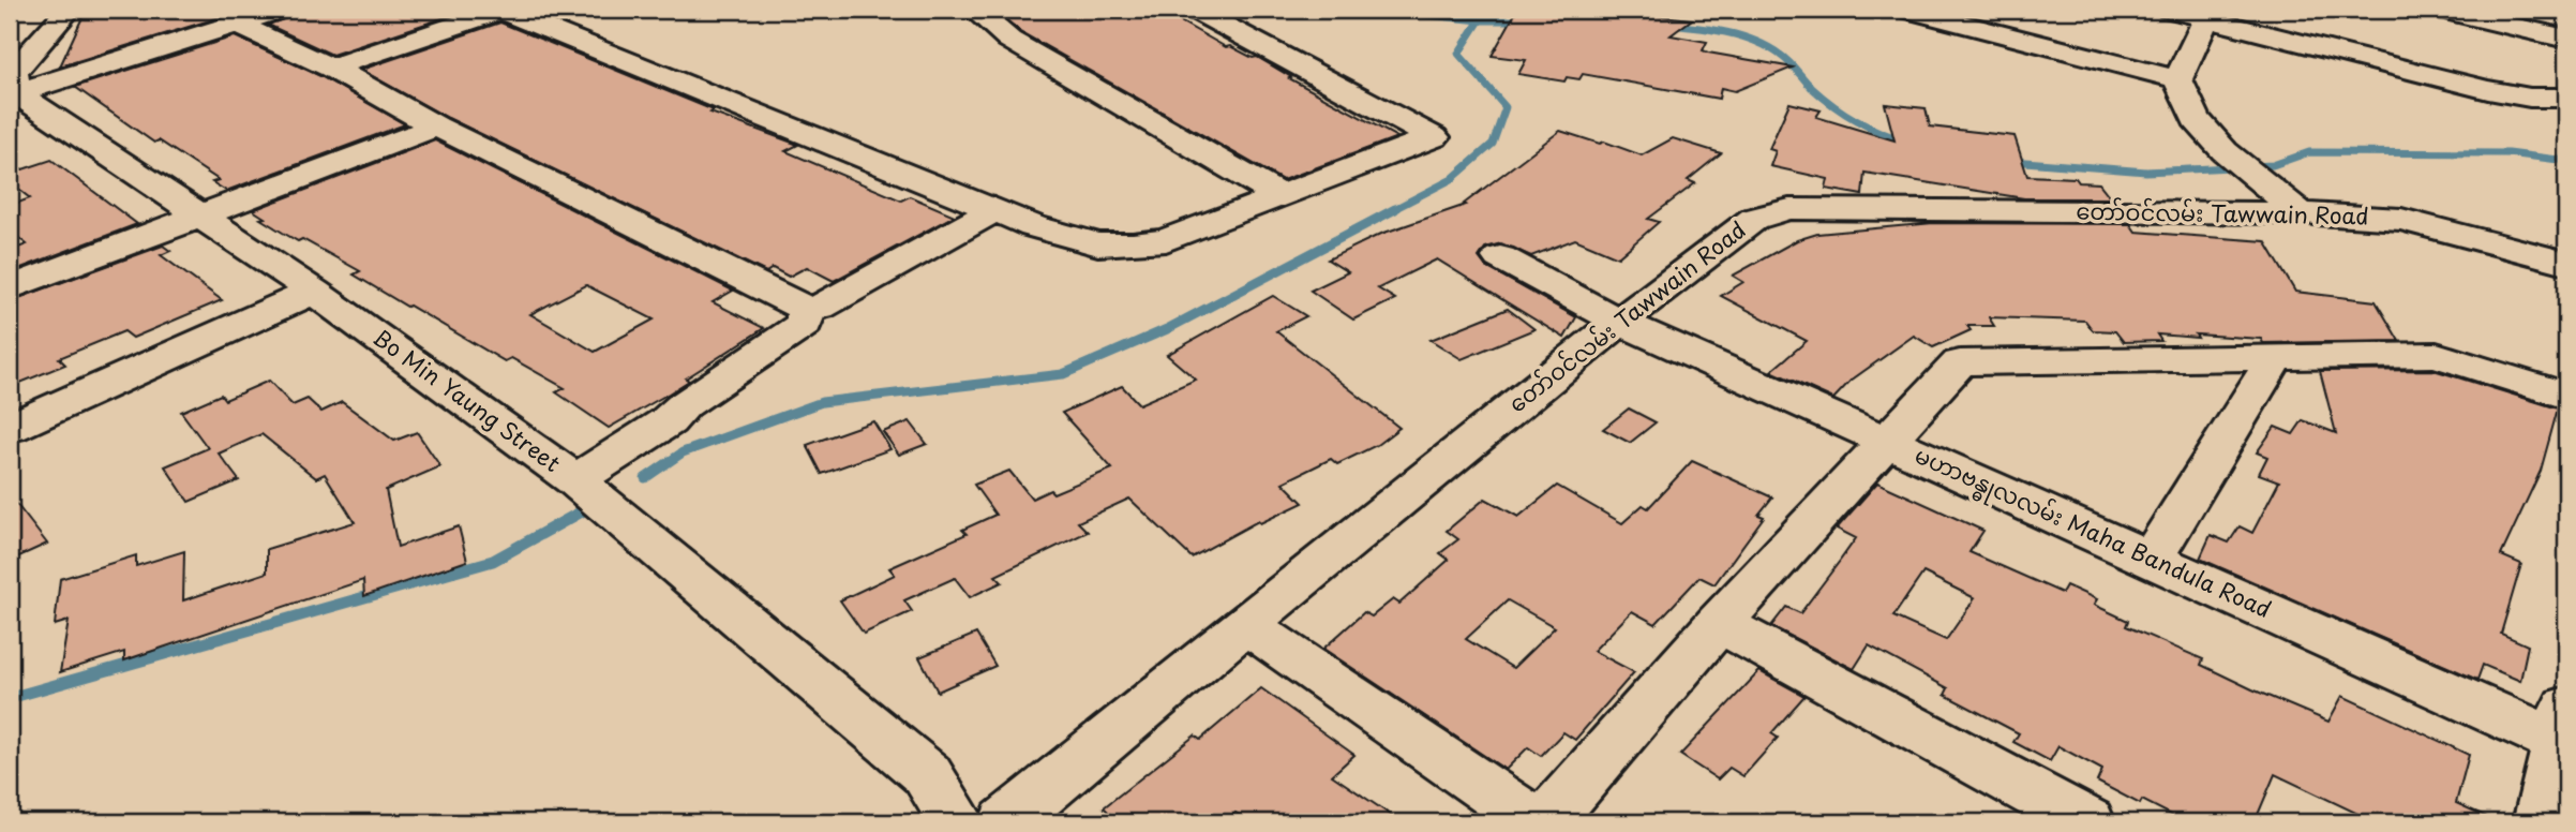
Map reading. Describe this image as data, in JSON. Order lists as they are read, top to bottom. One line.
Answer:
{"streets":{"street":["တော်ဝင်လမ်း Tawwain Road","Bo Min Yaung Street","မဟာဗန္ဓုလလမ်း Maha Bandula Road"]},"crossings":[["တော်ဝင်လမ်း Tawwain Road","မဟာဗန္ဓုလလမ်း Maha Bandula Road"]]}
